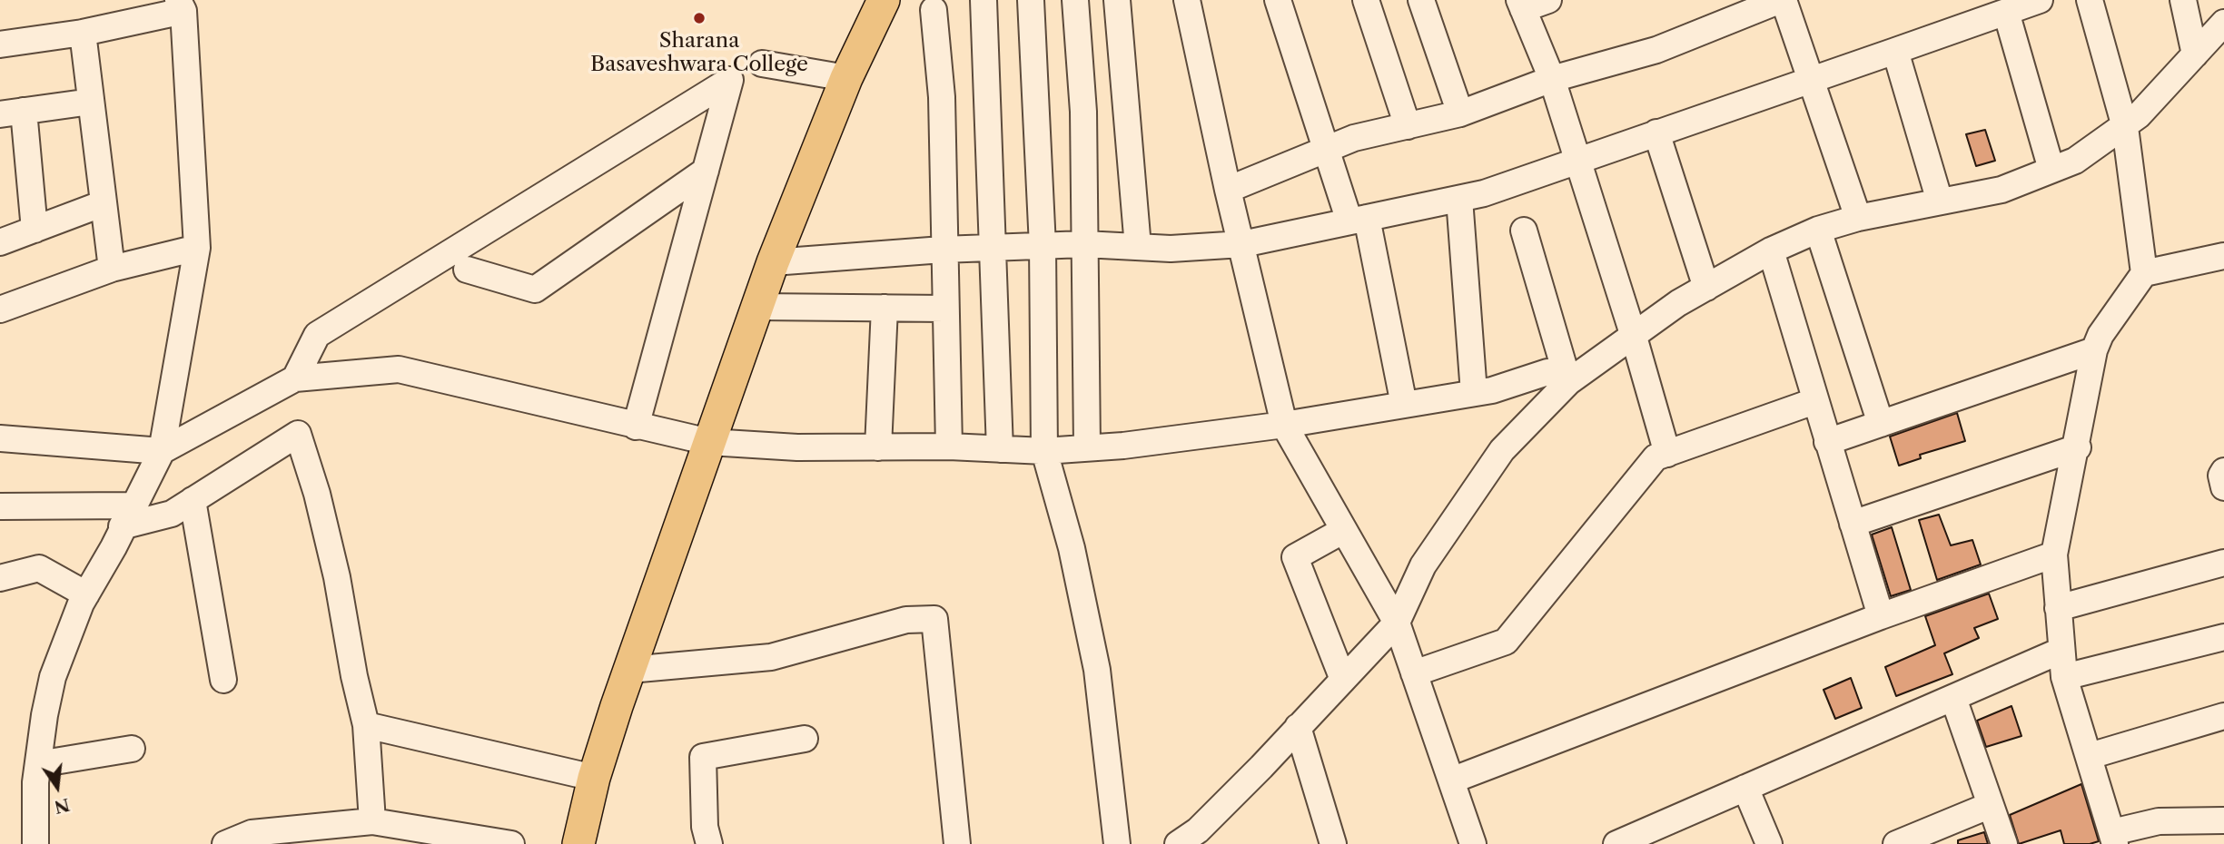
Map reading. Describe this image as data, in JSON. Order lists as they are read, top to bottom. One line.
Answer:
{"places":["Sharana Basaveshwara College"],"north":"bottom"}
